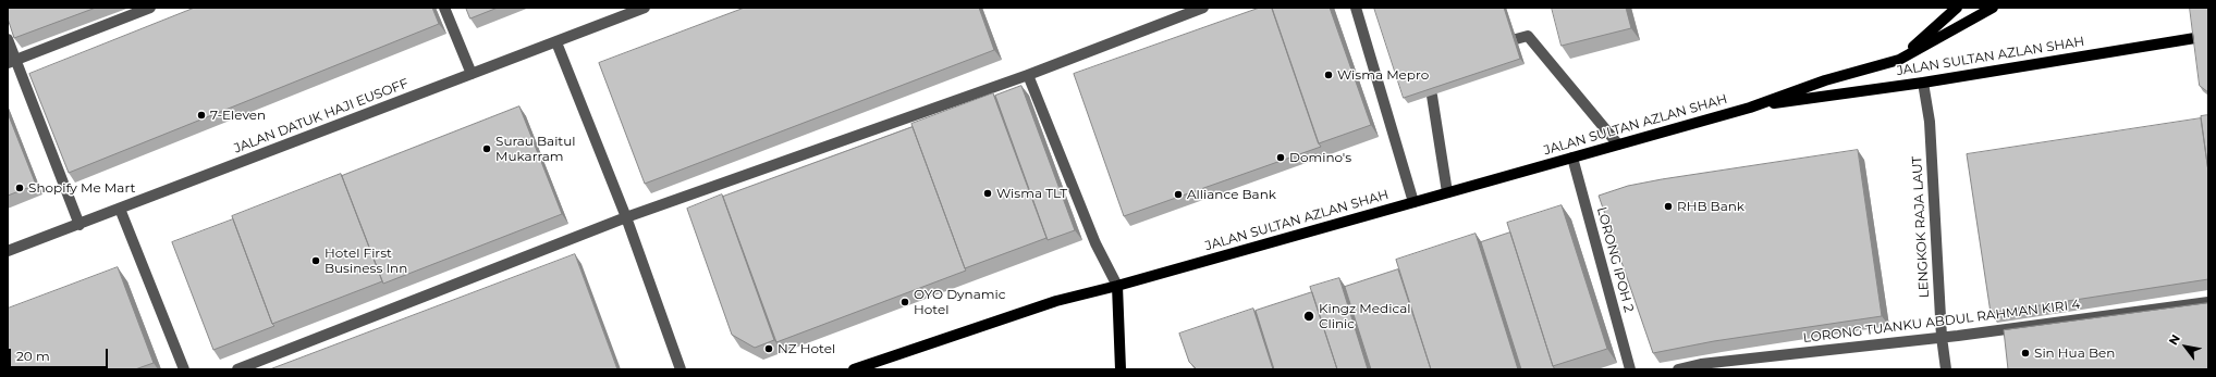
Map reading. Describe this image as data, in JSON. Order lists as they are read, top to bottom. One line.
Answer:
{"streets":{"main road":["JALAN SULTAN AZLAN SHAH"],"street":["JALAN DATUK HAJI EUSOFF","LENGKOK RAJA LAUT","LORONG IPOH 2","LORONG TUANKU ABDUL RAHMAN KIRI 4"]},"crossings":[["JALAN SULTAN AZLAN SHAH","LENGKOK RAJA LAUT"],["JALAN SULTAN AZLAN SHAH","LORONG IPOH 2"],["LENGKOK RAJA LAUT","LORONG TUANKU ABDUL RAHMAN KIRI 4"]],"places":["Wisma Mepro","7-Eleven","Surau Baitul Mukarram","Domino's","Shopify Me Mart","Wisma TLT","Alliance Bank","RHB Bank","Hotel First Business Inn","OYO Dynamic Hotel","Kingz Medical Clinic","NZ Hotel","Sin Hua Ben"],"scale_bar":"20 m","north":"top left"}
